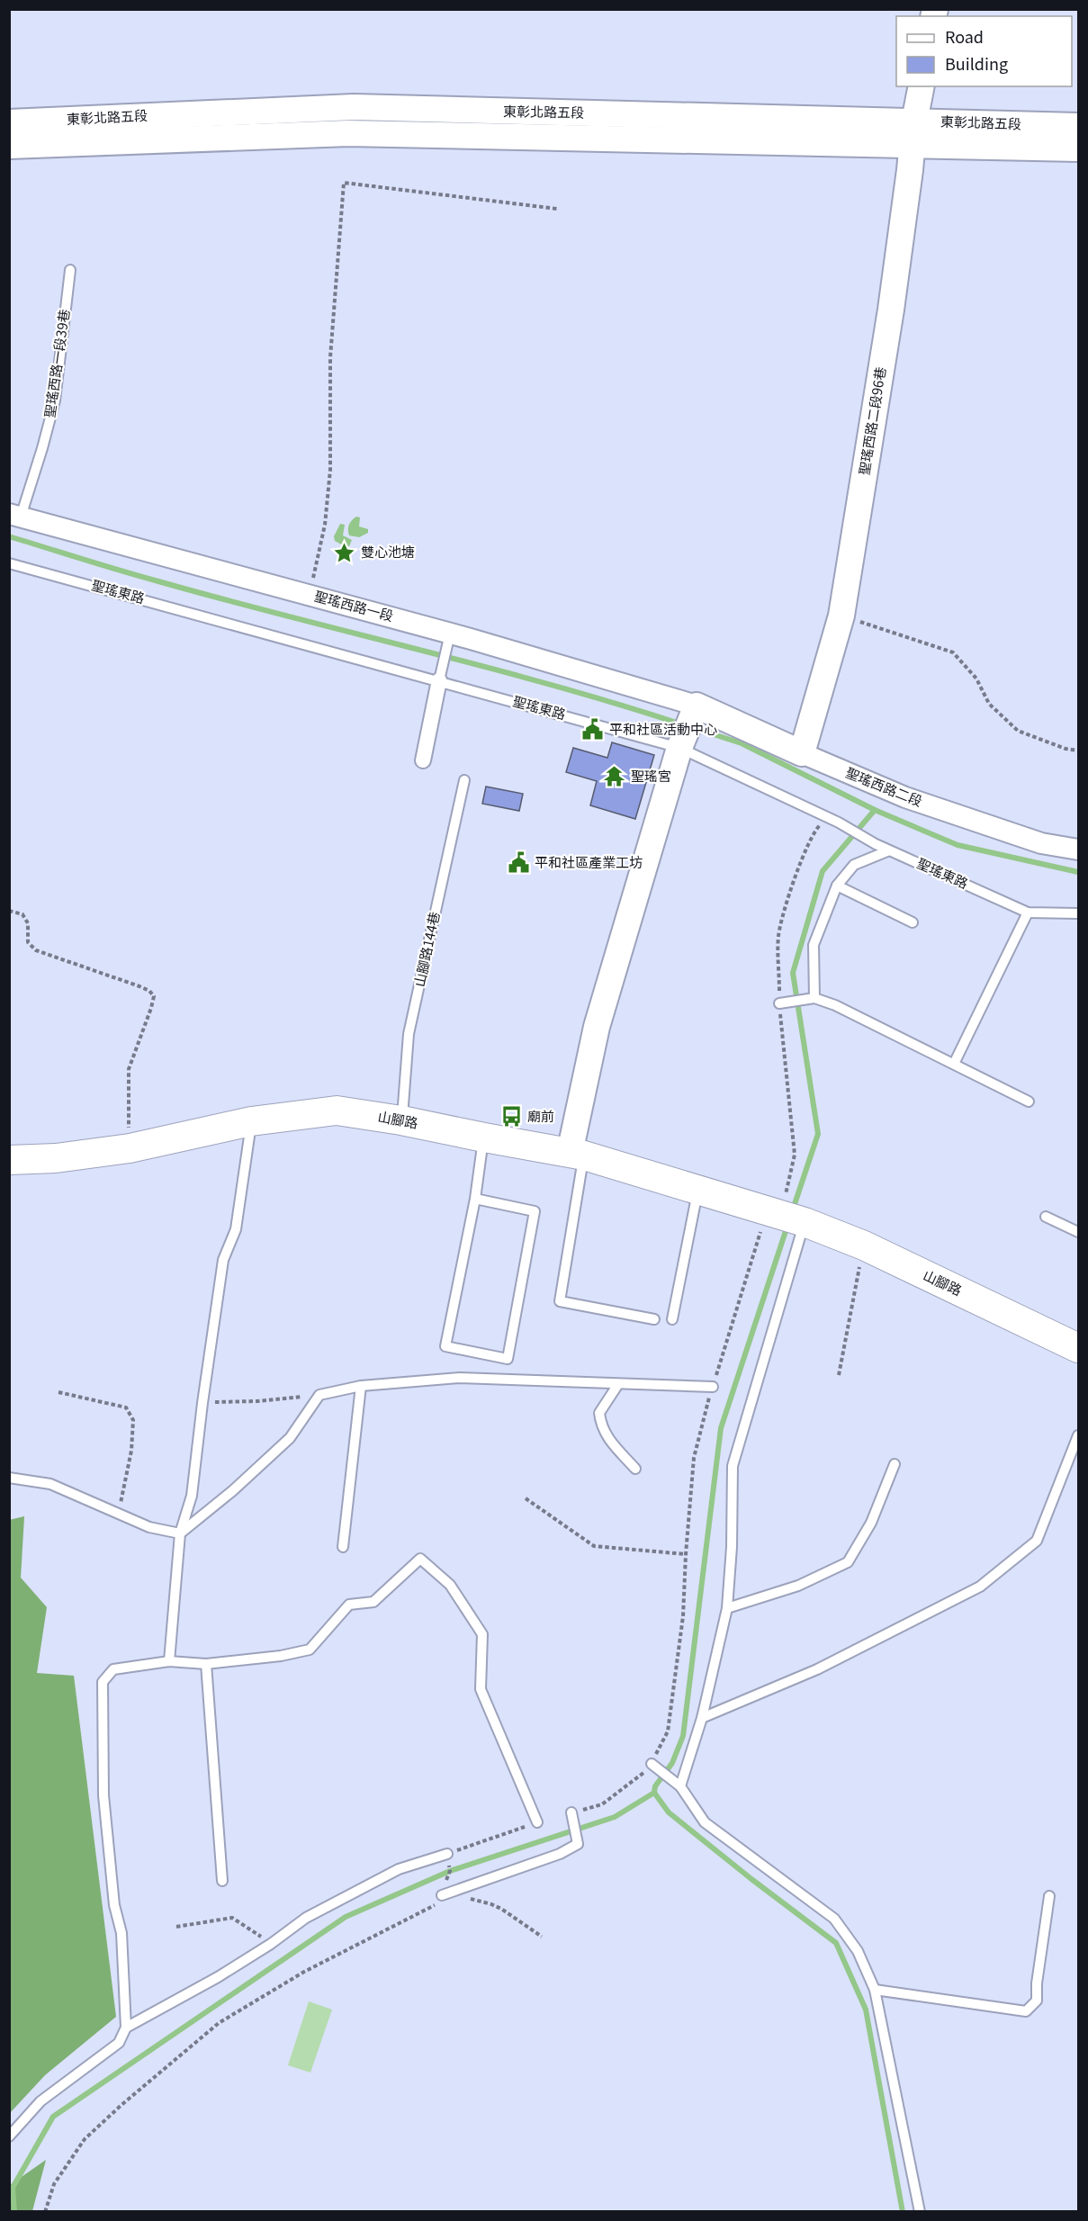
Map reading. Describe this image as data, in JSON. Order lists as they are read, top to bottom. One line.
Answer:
{"streets":{"main road":["山腳路"],"street":["東彰北路五段","聖瑤西路二段96巷","聖瑤西路一段","聖瑤西路二段"],"lane":["聖瑤西路一段39巷","聖瑤東路","山腳路144巷"]},"crossings":[["東彰北路五段","聖瑤西路二段96巷"],["聖瑤西路一段39巷","聖瑤西路一段"],["聖瑤西路二段96巷","聖瑤西路二段"],["聖瑤西路一段","聖瑤西路二段"],["山腳路144巷","山腳路"]],"places":{"place":["雙心池塘"],"public building":["平和社區活動中心","平和社區產業工坊"],"temple":["聖瑤宮"],"bus stop":["廟前"]},"legend":["Road","Building"]}
